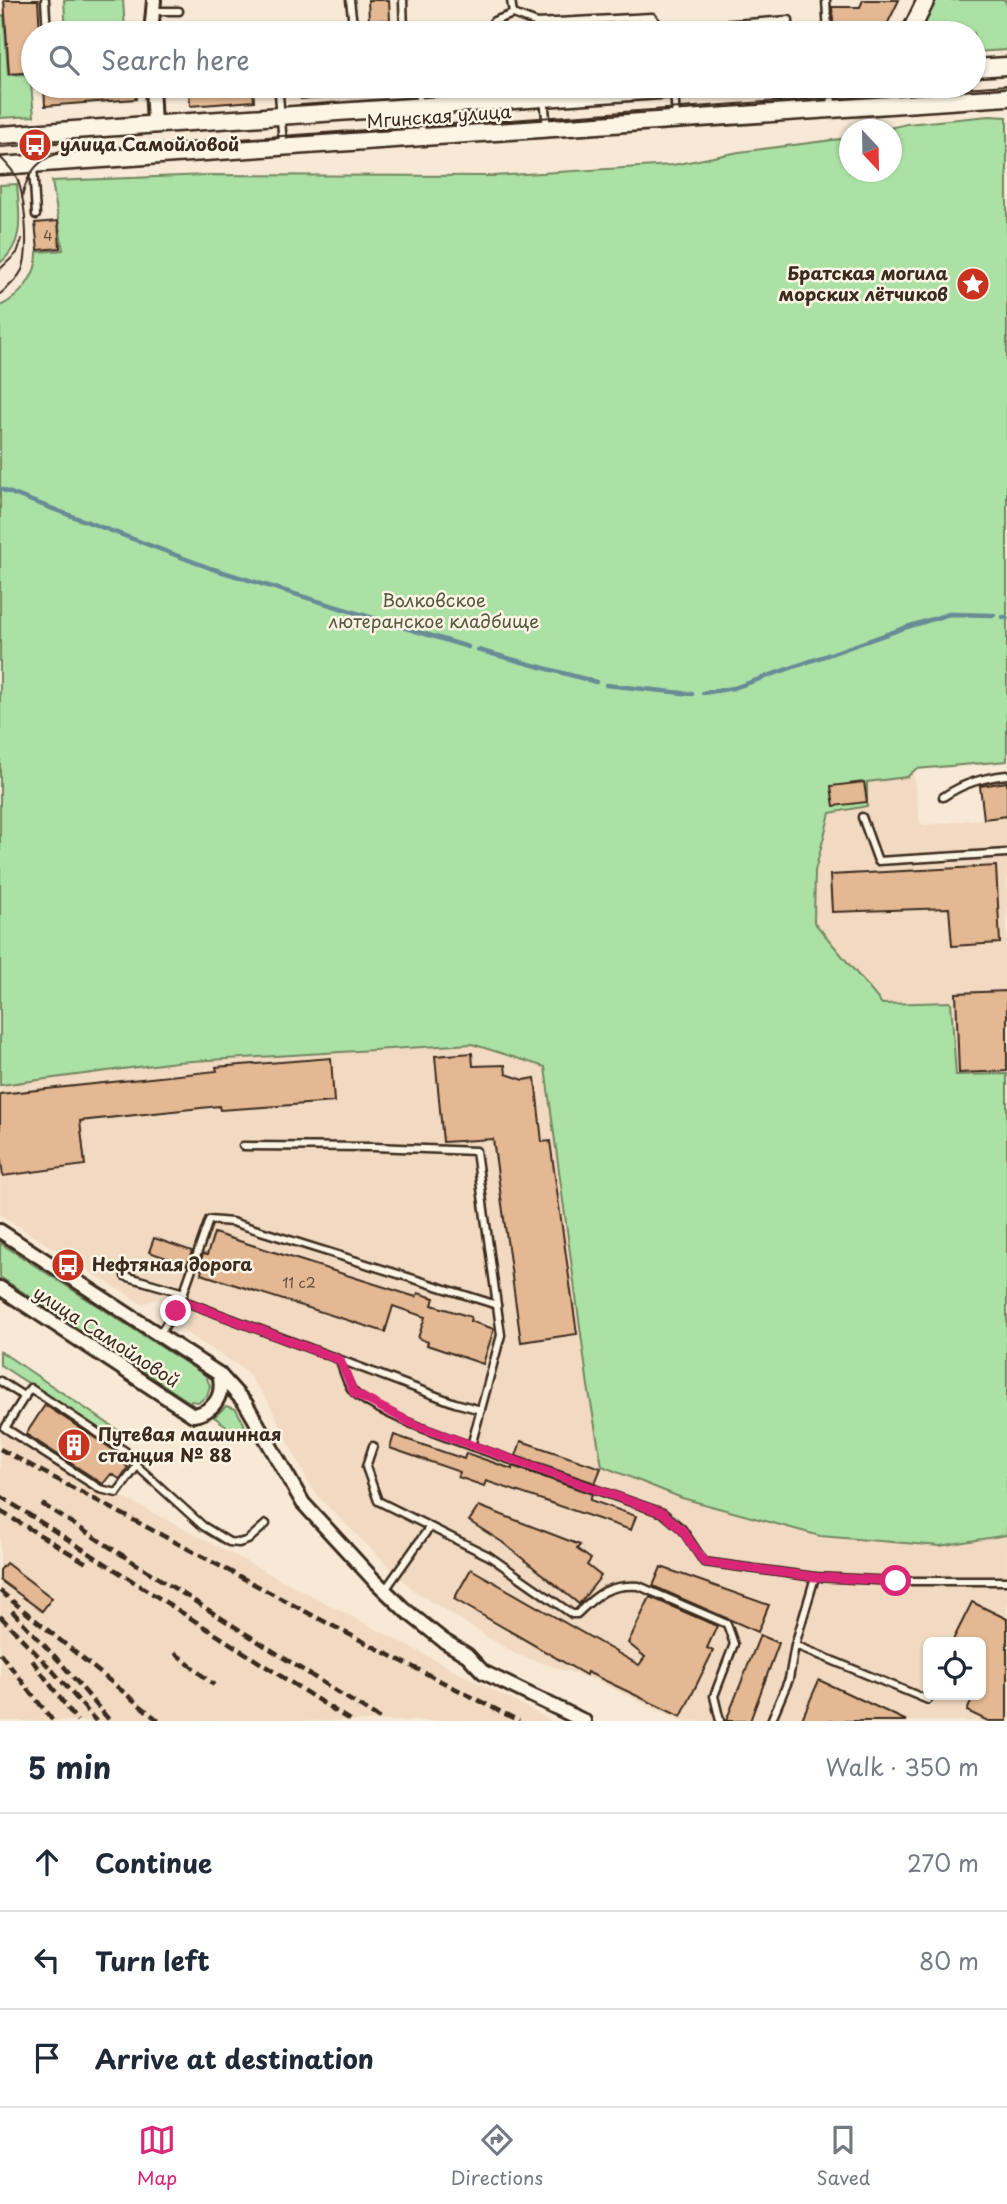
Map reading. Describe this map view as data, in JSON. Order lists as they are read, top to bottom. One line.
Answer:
{"streets":{"street":["Мгинская улица","улица Самойловой"]},"parks":["Волковское лютеранское кладбище"],"places":{"bus stop":["улица Самойловой","Нефтяная дорога"],"place":["Братская могила морских лётчиков"],"building":["Путевая машинная станция № 88"]},"house_numbers":["4","11 с2"],"north":"bottom","page":{"search":"Search here","heading":["5 min","Walk · 350 m"],"list":[["Continue","270 m"],["Turn left","80 m"],"Arrive at destination"],"nav":["Map","Directions","Saved"]}}
